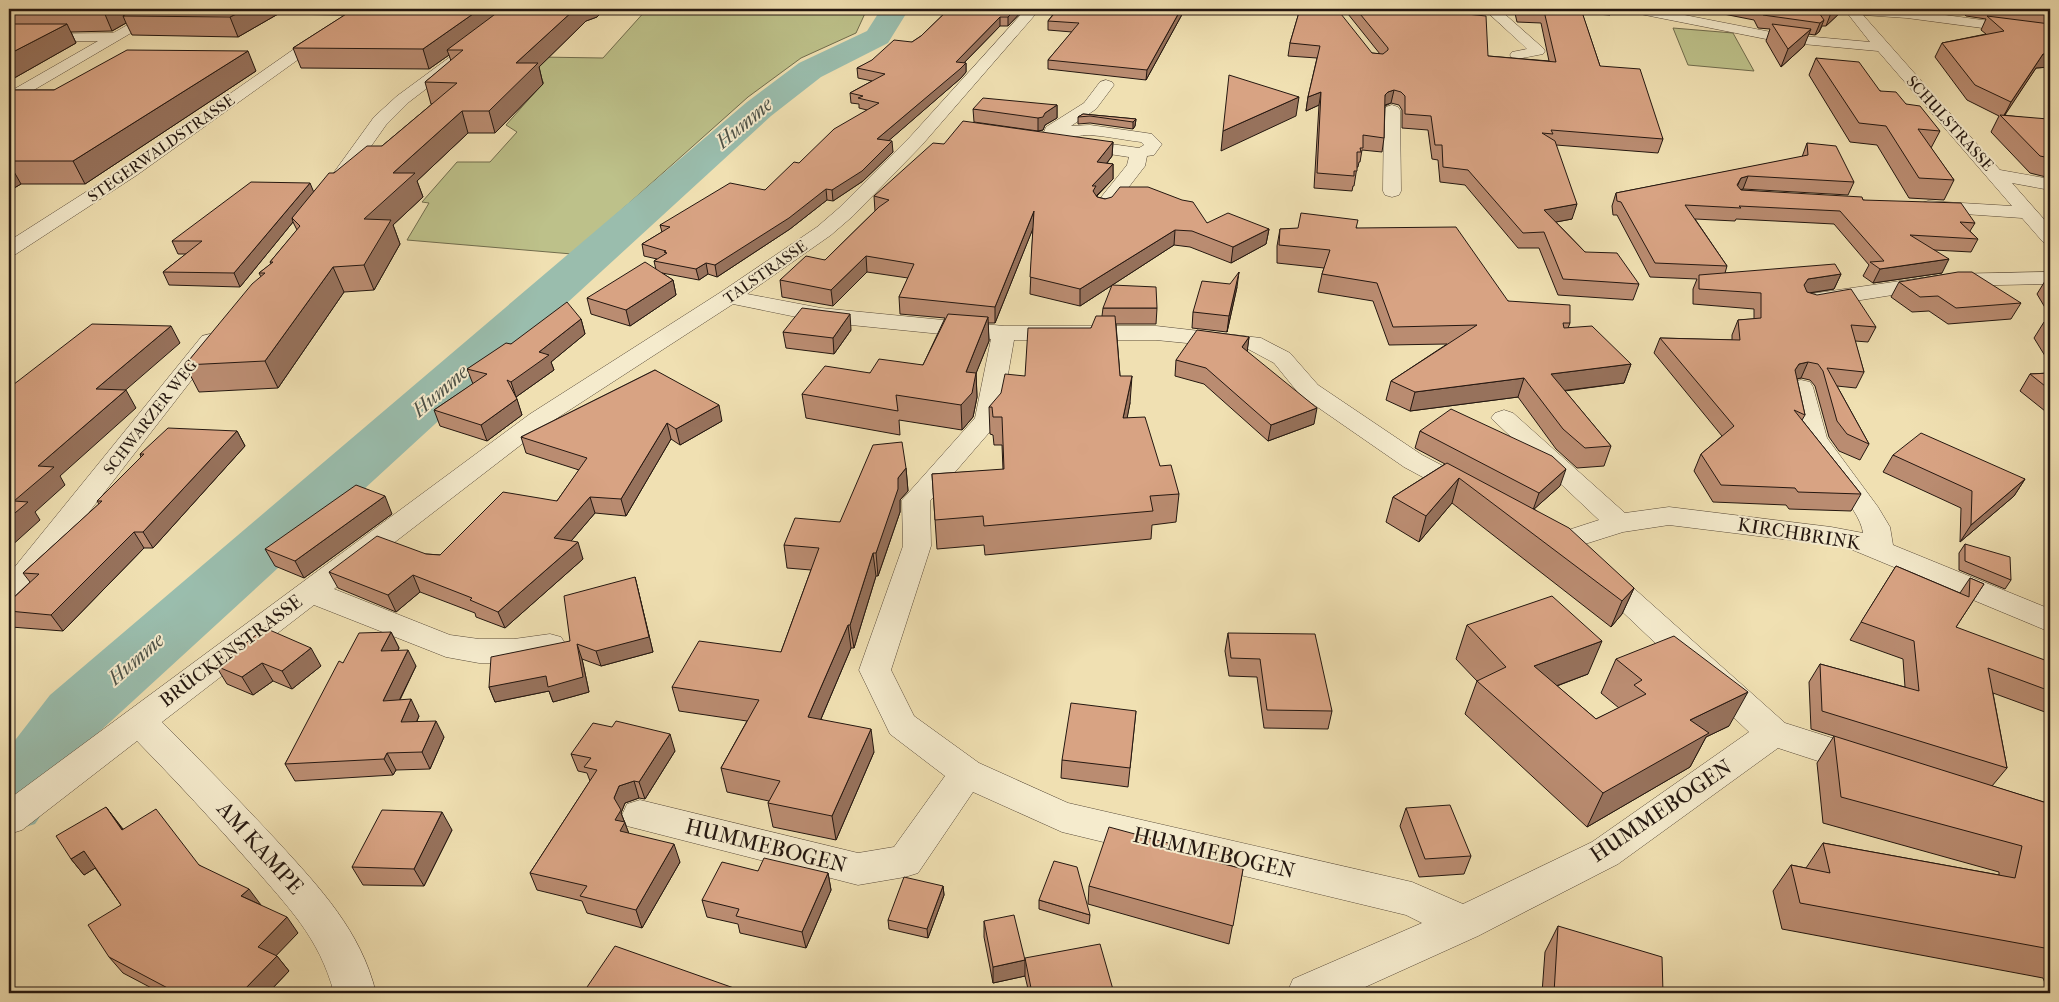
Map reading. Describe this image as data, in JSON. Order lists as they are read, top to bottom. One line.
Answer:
{"streets":{"street":["SCHULSTRASSE","STEGERWALDSTRASSE","TALSTRASSE","SCHWARZER WEG","KIRCHBRINK","BRÜCKENSTRASSE","HUMMEBOGEN","AM KAMPE"]},"crossings":[["TALSTRASSE","BRÜCKENSTRASSE"],["KIRCHBRINK","HUMMEBOGEN"],["BRÜCKENSTRASSE","AM KAMPE"]],"water":["Humme"]}
